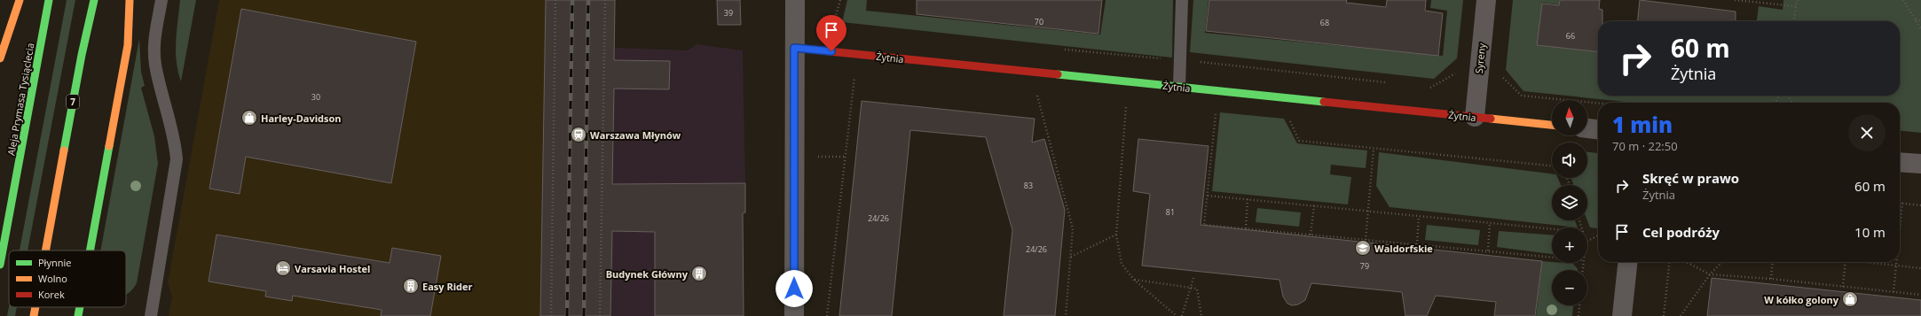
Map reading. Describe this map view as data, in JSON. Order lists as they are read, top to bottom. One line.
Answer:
{"streets":{"main road":["Żytnia","Aleja Prymasa Tysiąclecia","7"],"street":["Syreny"]},"crossings":[["Żytnia","Syreny"]],"places":{"shop":["Harley-Davidson","W kółko golony"],"station":["Warszawa Młynów"],"school or university":["Waldorfskie"],"hotel":["Varsavia Hostel"],"building":["Budynek Główny","Easy Rider"]},"house_numbers":["39","70","68","66","30","83","81","24/26","24/26","79"],"legend":["Płynnie","Wolno","Korek"],"north":"top","page":{"turn":["60 m","Żytnia"],"map_buttons":["+","−"],"heading":["1 min","70 m · 22:50"],"list":[{"name":"Skręć w prawo","note":"Żytnia","value":"60 m"},{"name":"Cel podróży","value":"10 m"}]}}
